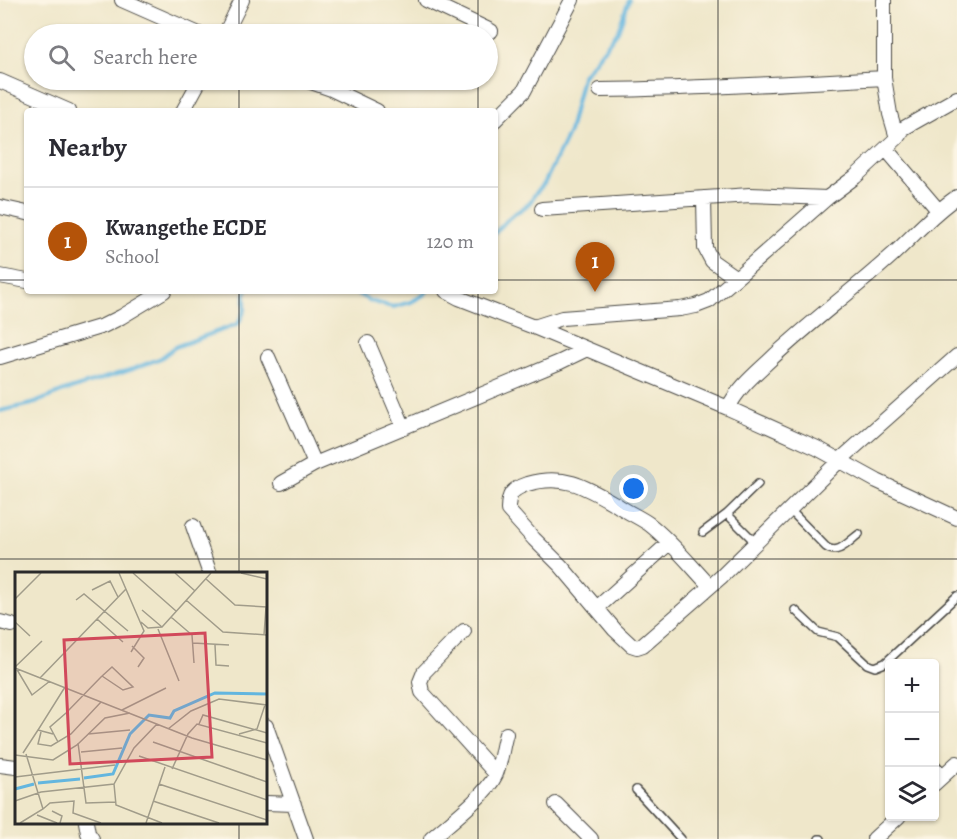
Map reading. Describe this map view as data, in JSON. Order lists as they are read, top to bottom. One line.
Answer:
{"page":{"search":"Search here","heading":"Nearby","list":[{"mark":"1","name":"Kwangethe ECDE","note":"School","value":"120 m"}],"pins":"1","map_buttons":["+","−"]}}
